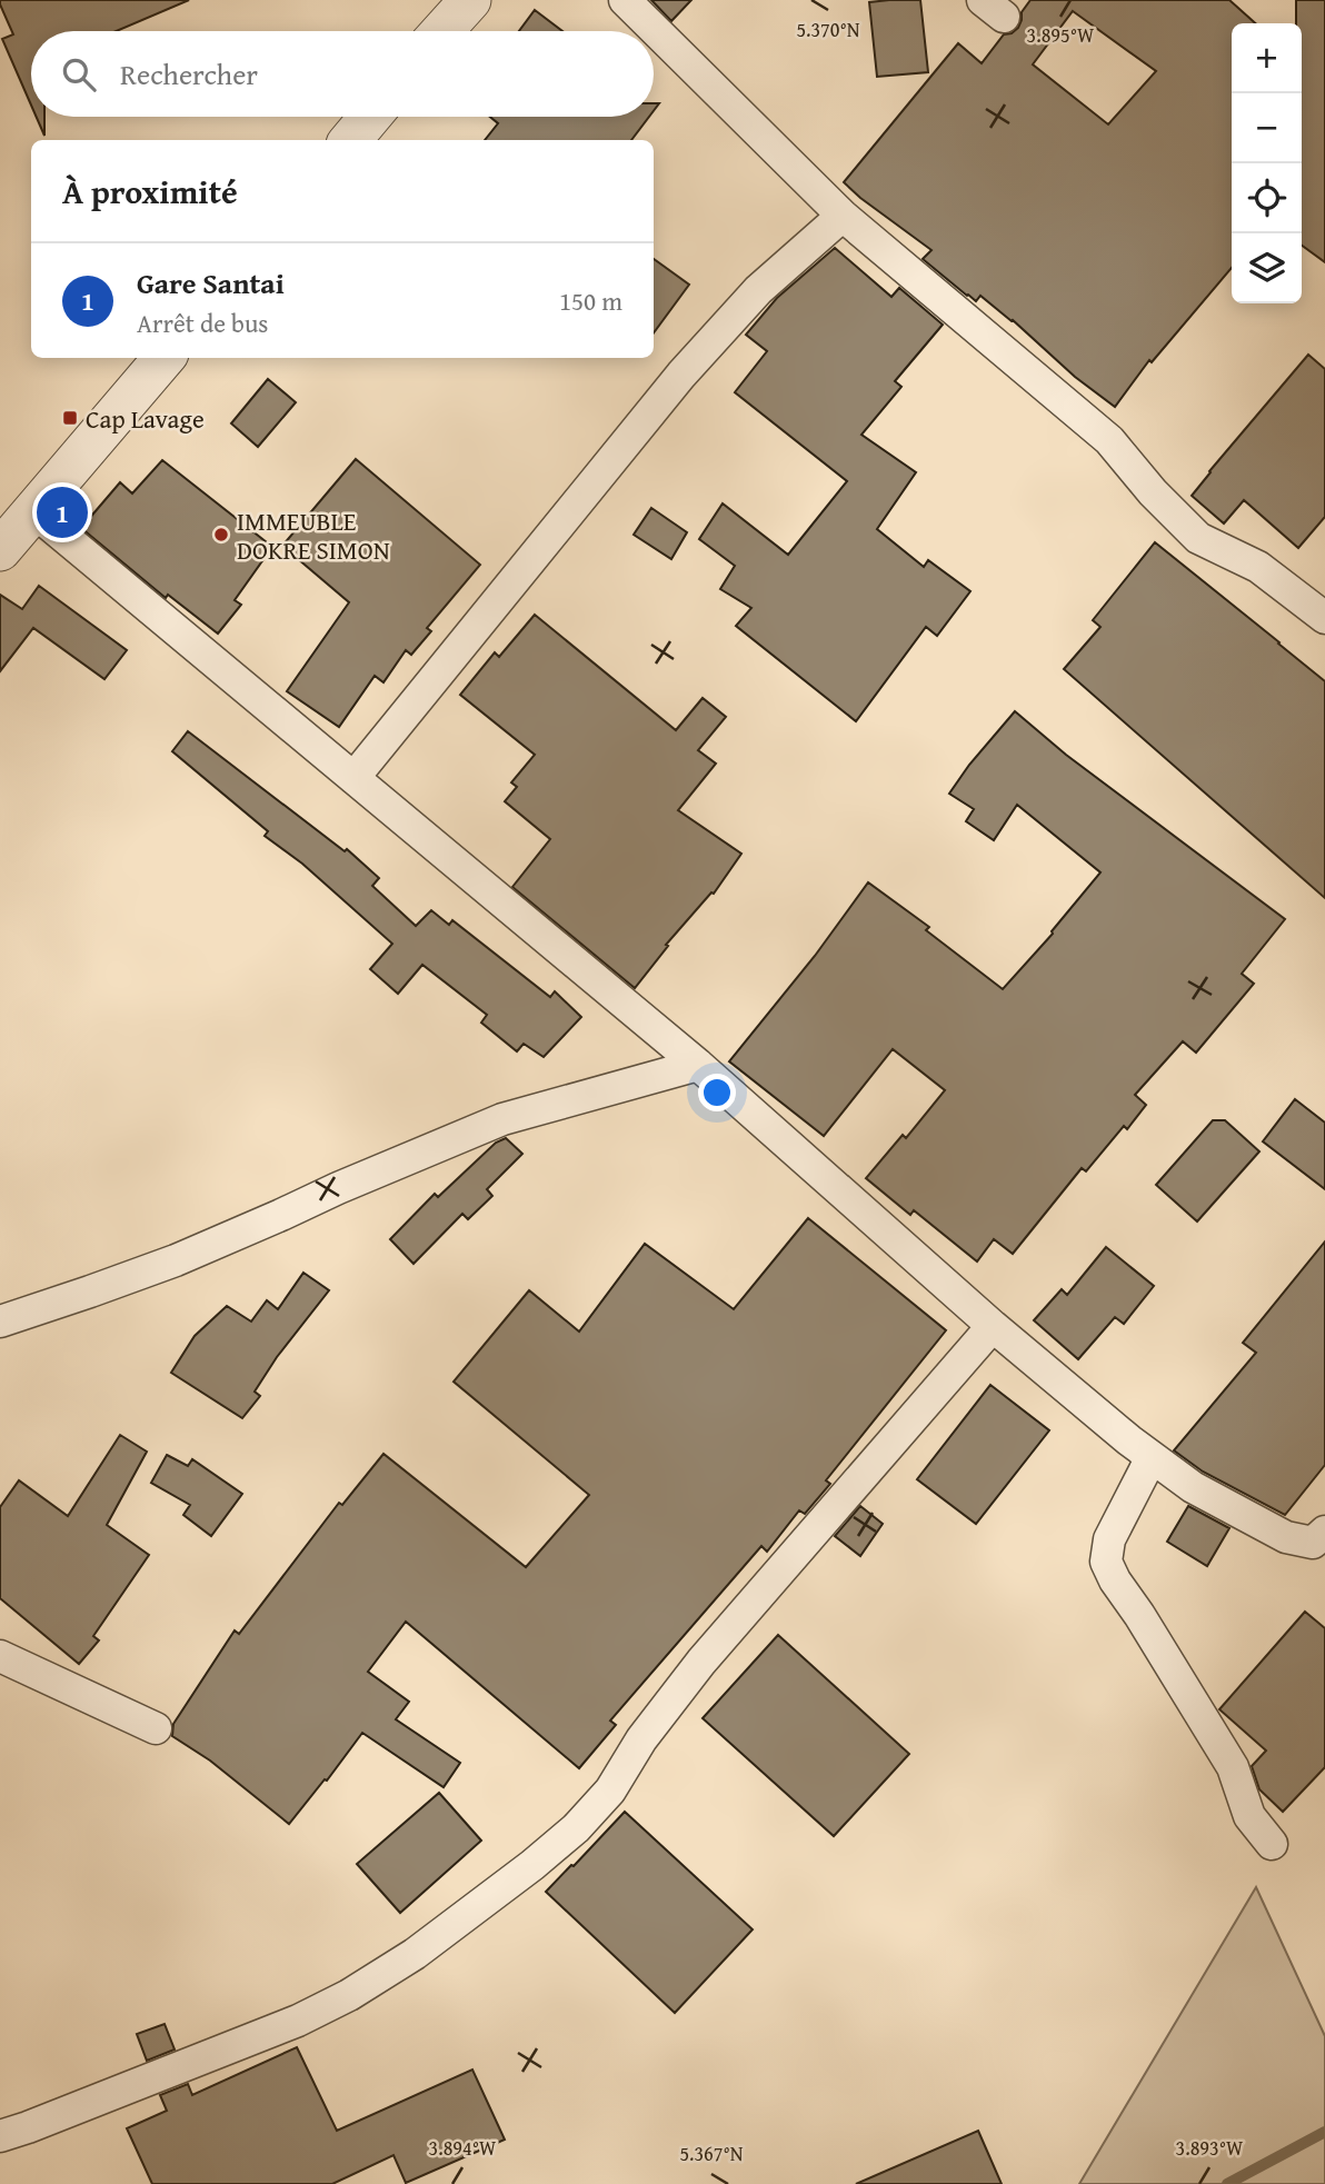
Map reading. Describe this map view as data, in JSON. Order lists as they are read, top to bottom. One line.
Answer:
{"places":{"transit":["Cap Lavage"],"other":["IMMEUBLE DOKRE SIMON"]},"page":{"map_buttons":["+","−"],"search":"Rechercher","heading":"À proximité","list":[{"mark":"1","name":"Gare Santai","note":"Arrêt de bus","value":"150 m"}],"pins":"1"},"coordinates":["5.370°N","3.895°W","3.894°W","3.893°W","5.367°N"]}
